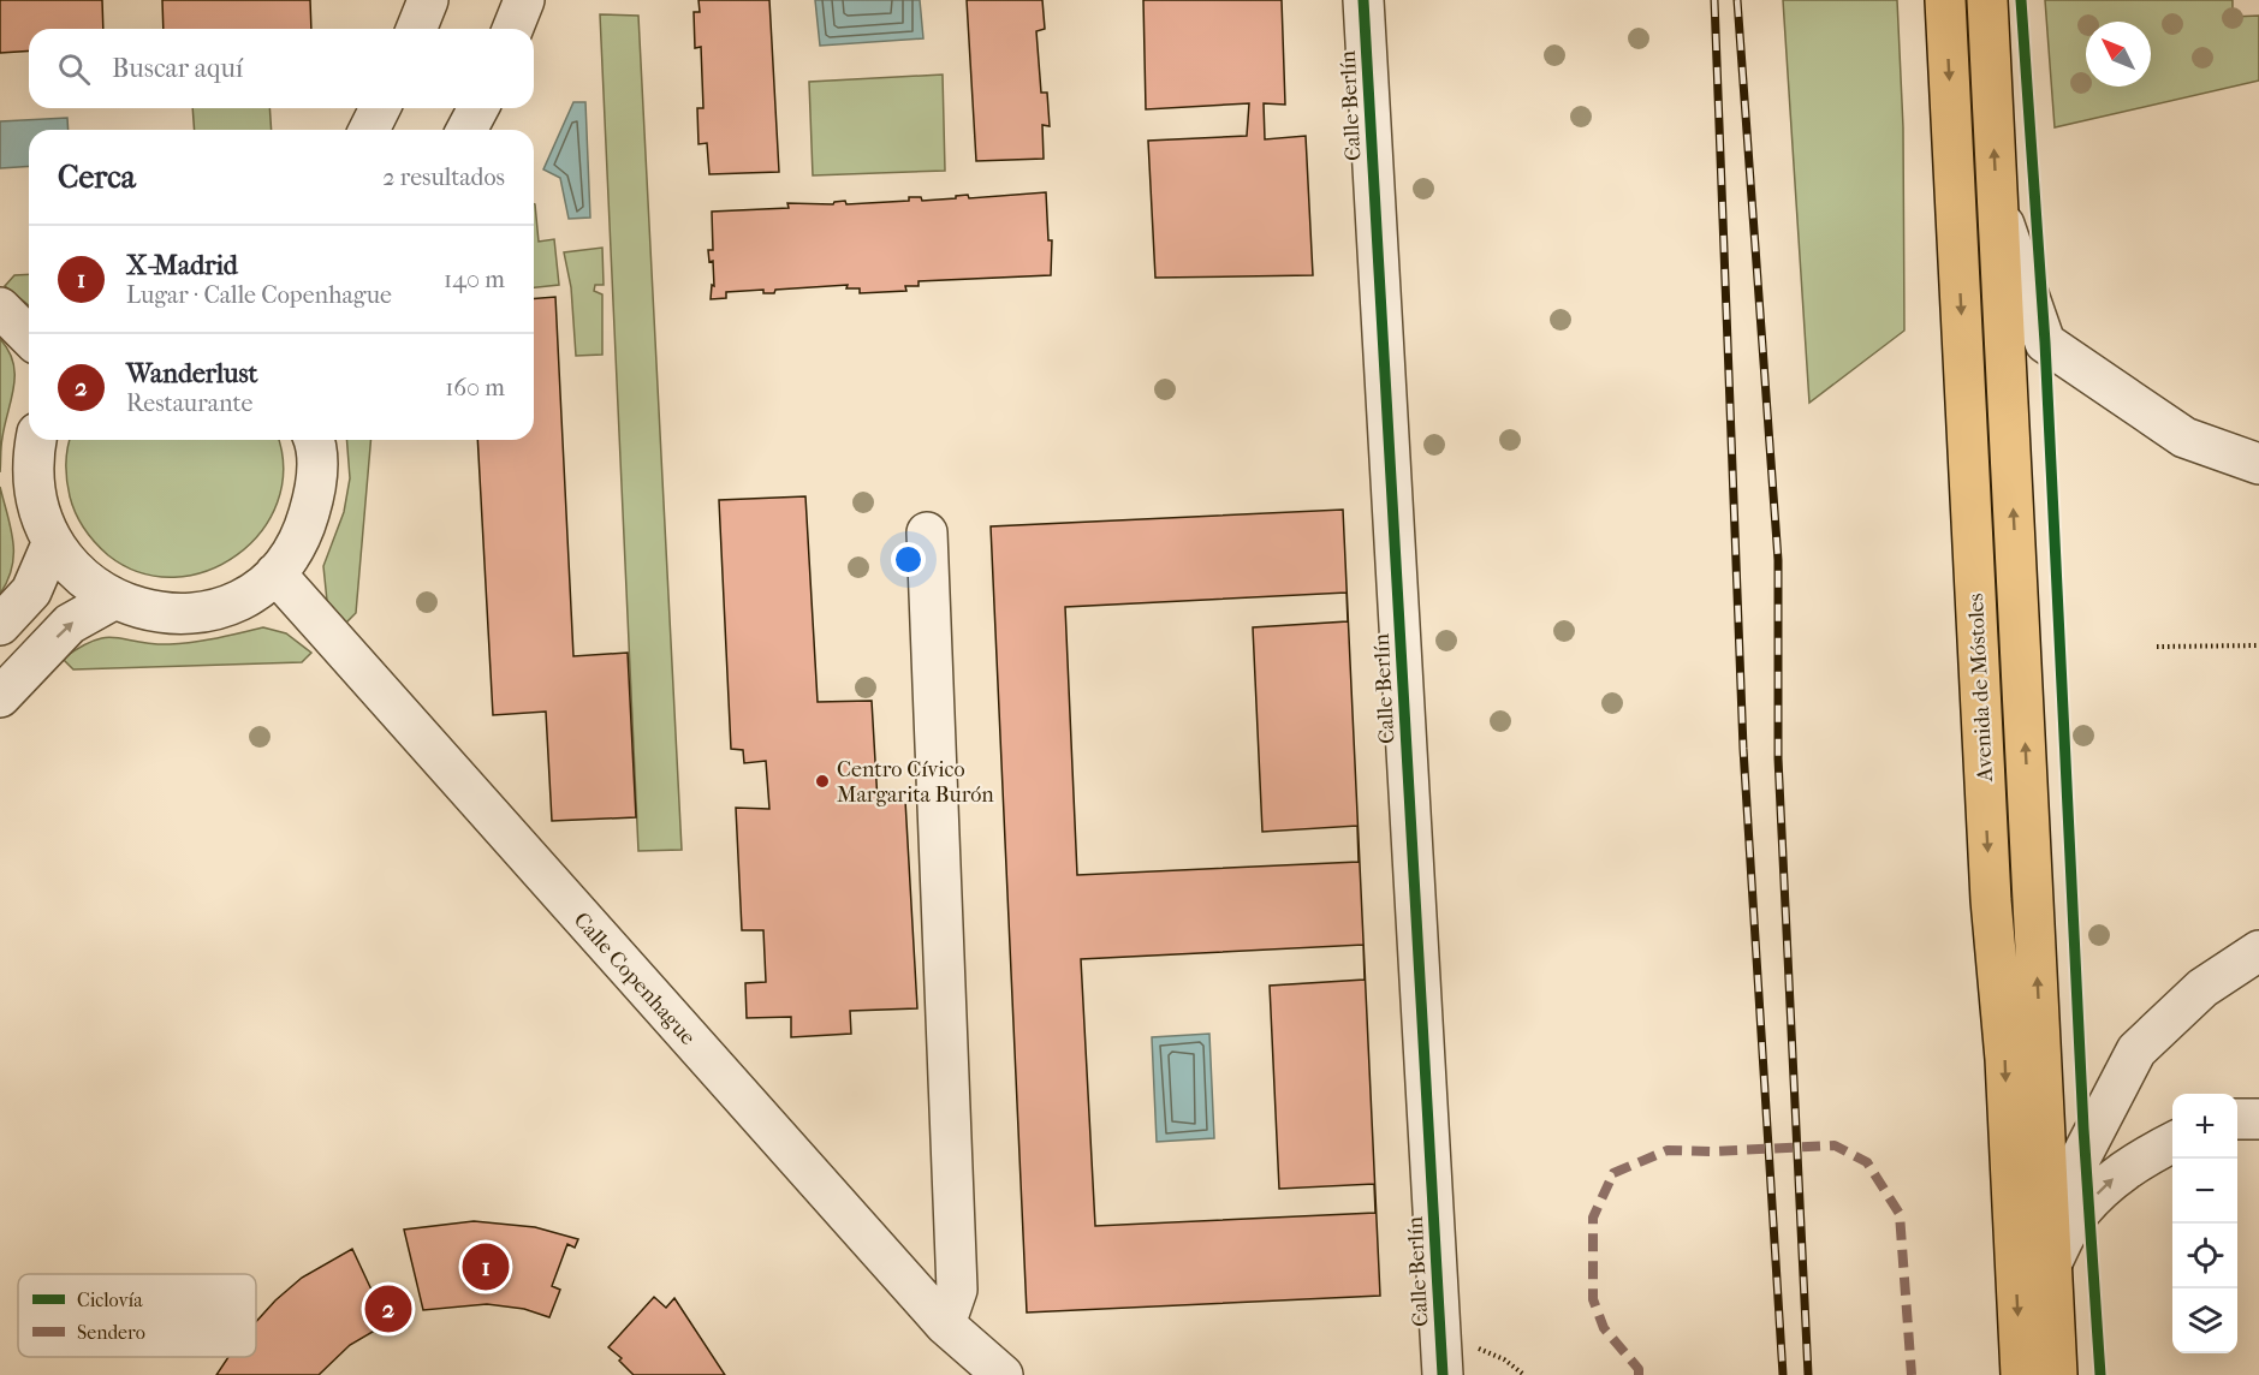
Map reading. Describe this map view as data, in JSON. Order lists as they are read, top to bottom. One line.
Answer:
{"streets":{"main road":["Avenida de Móstoles"],"street":["Calle Berlín","Calle Copenhague"]},"places":["Centro Cívico Margarita Burón"],"legend":["Ciclovía","Sendero"],"north":"top left","page":{"search":"Buscar aquí","heading":["Cerca","2 resultados"],"list":[{"mark":"1","name":"X-Madrid","note":"Lugar · Calle Copenhague","value":"140 m"},{"mark":"2","name":"Wanderlust","note":"Restaurante","value":"160 m"}],"map_buttons":["+","−"],"pins":["1","2"]}}
